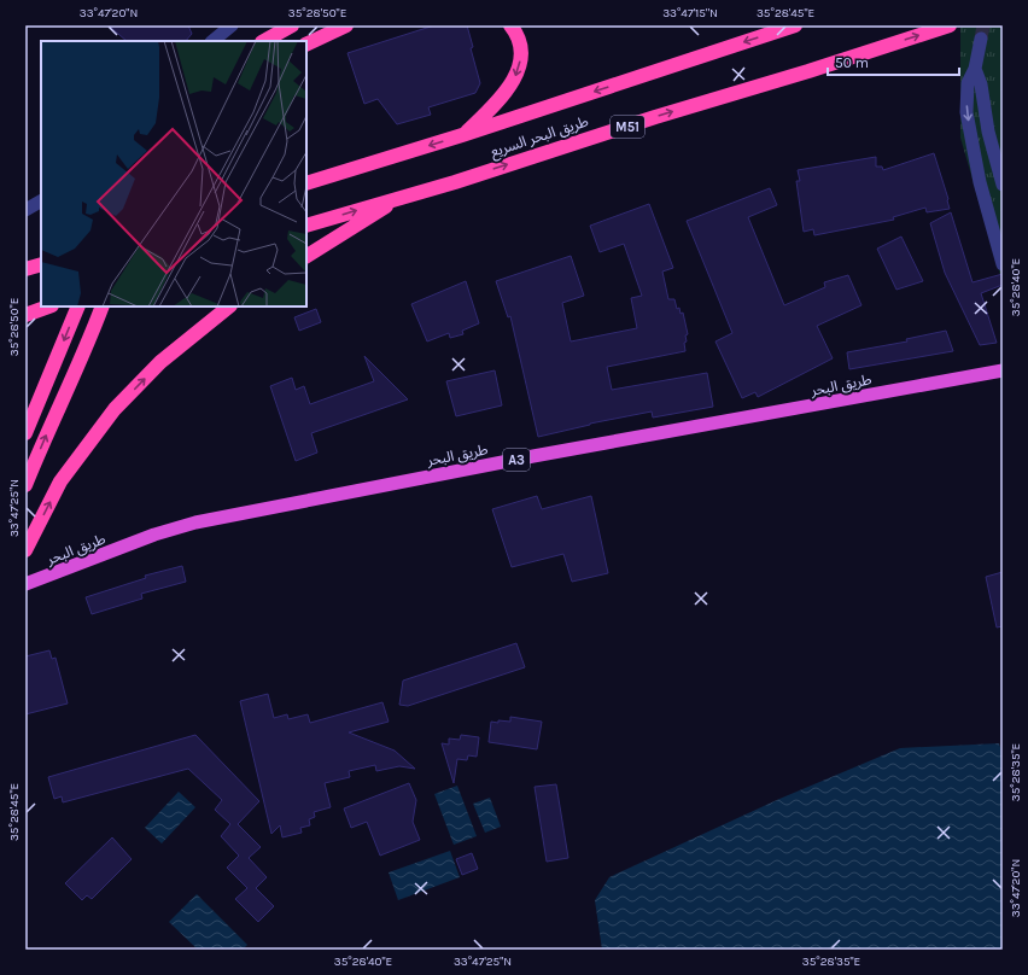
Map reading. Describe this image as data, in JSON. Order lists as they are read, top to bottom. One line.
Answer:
{"streets":{"highway":["M51","طريق البحر السريع","طريق البحر","A3"]},"scale_bar":"50 m","coordinates":["33°47'20\"N","35°28'50\"E","33°47'15\"N","35°28'45\"E","35°28'40\"E","33°47'25\"N","35°28'35\"E"]}
